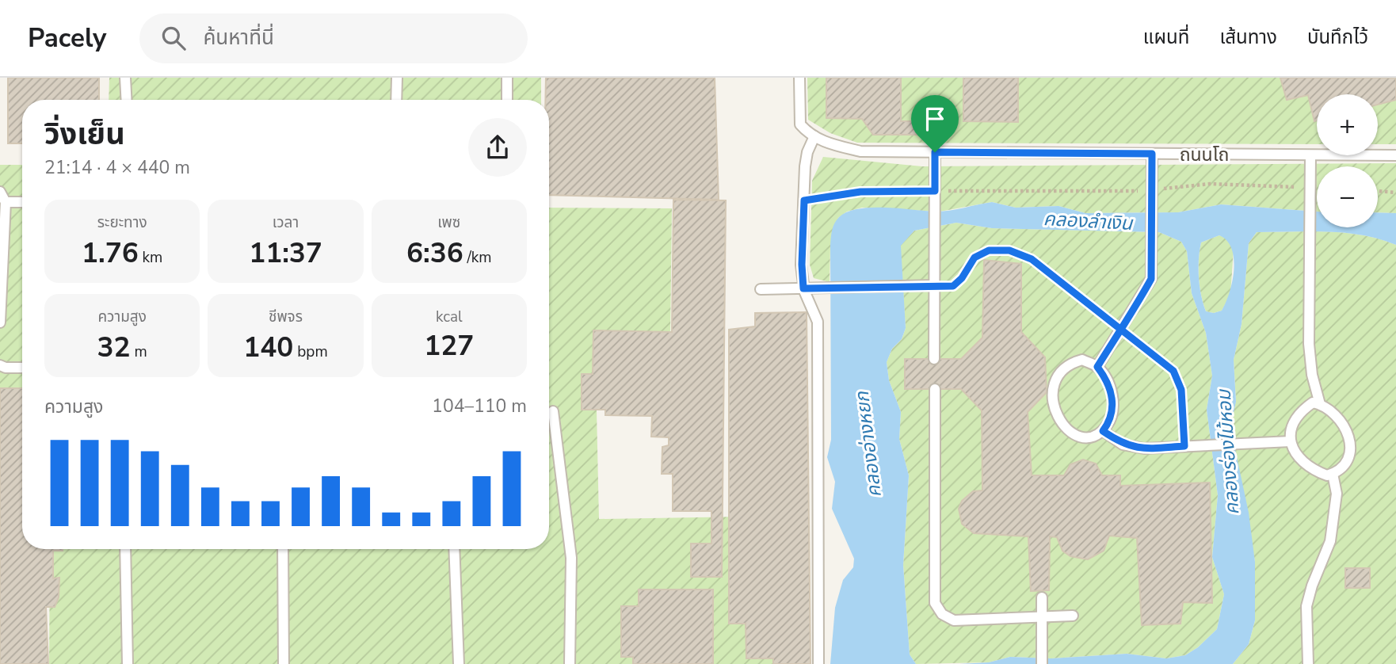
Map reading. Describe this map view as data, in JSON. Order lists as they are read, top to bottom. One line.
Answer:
{"streets":{"lane":["ถนนโถ"]},"water":["คลองลำเงิน","คลองอ่างหยก","คลองร่องไม้หอม"],"page":{"header":"Pacely","search":"ค้นหาที่นี่","nav":["แผนที่","เส้นทาง","บันทึกไว้"],"map_buttons":["+","−"],"heading":["วิ่งเย็น","21:14 · 4 × 440 m"],"stats":[["ระยะทาง","1.76 km"],["เวลา","11:37"],["เพซ","6:36 /km"],["ความสูง","32 m"],["ชีพจร","140 bpm"],["kcal","127"]],"chart":["ความสูง","104–110 m"]}}
